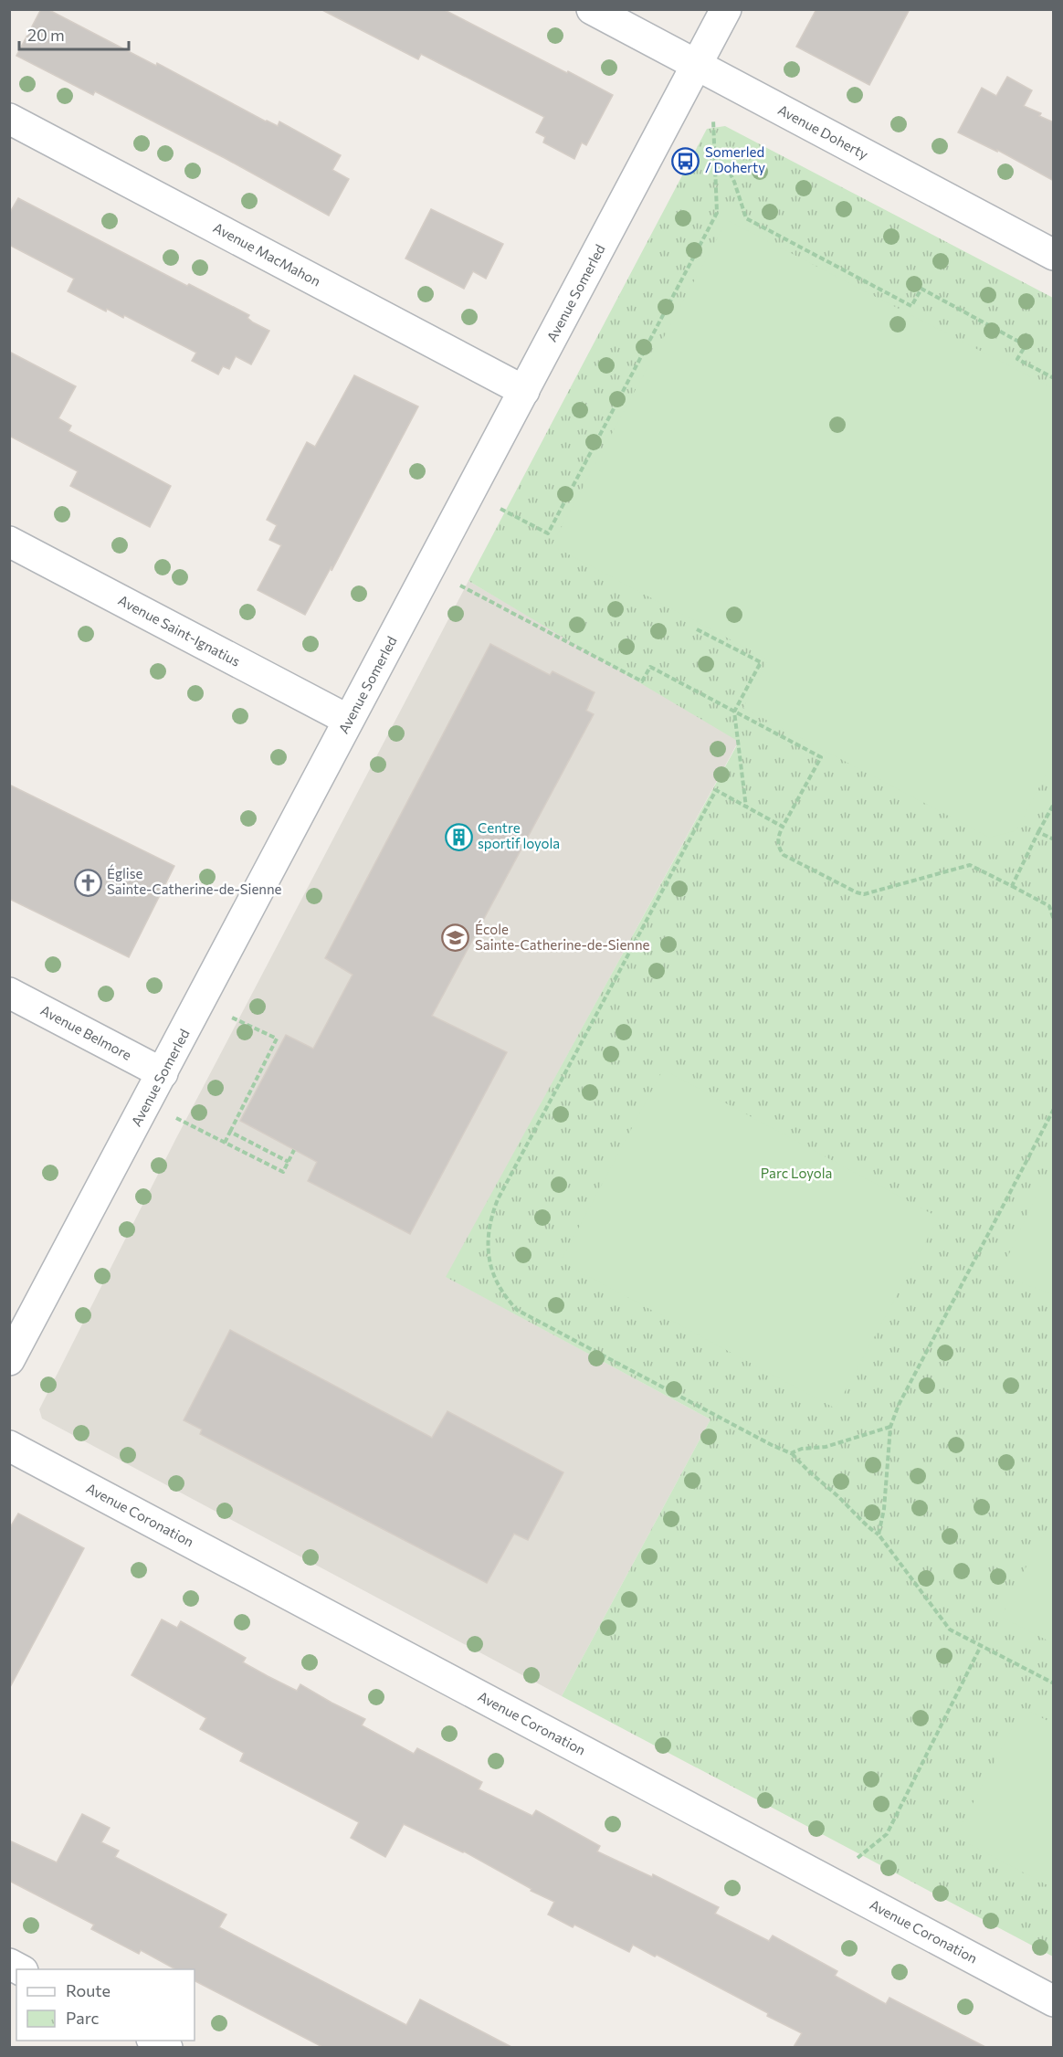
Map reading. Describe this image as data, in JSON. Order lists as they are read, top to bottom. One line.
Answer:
{"streets":{"street":["Avenue Doherty","Avenue MacMahon","Avenue Somerled","Avenue Saint-Ignatius","Avenue Belmore","Avenue Coronation"]},"crossings":[["Avenue Doherty","Avenue Somerled"],["Avenue MacMahon","Avenue Somerled"],["Avenue Somerled","Avenue Saint-Ignatius"],["Avenue Somerled","Avenue Belmore"]],"parks":["Parc Loyola"],"places":{"bus stop":["Somerled / Doherty"],"building":["Centre sportif loyola"],"church":["Église Sainte-Catherine-de-Sienne"],"school or university":["École Sainte-Catherine-de-Sienne"]},"legend":["Route","Parc"],"scale_bar":"20 m"}
